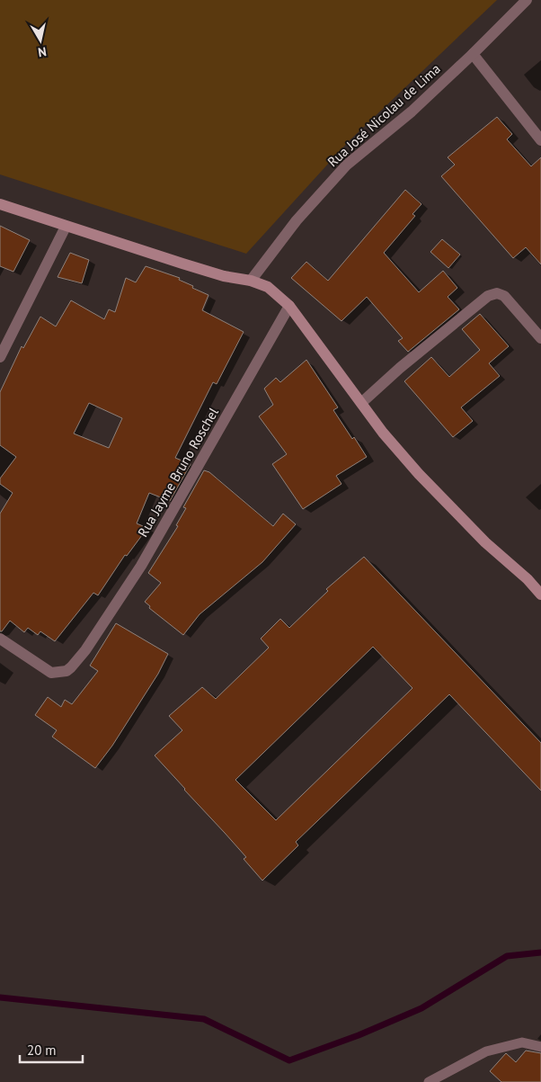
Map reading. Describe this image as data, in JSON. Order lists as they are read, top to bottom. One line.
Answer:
{"streets":{"street":["Rua José Nicolau de Lima","Rua Jayme Bruno Roschel"]},"scale_bar":"20 m","north":"bottom"}
